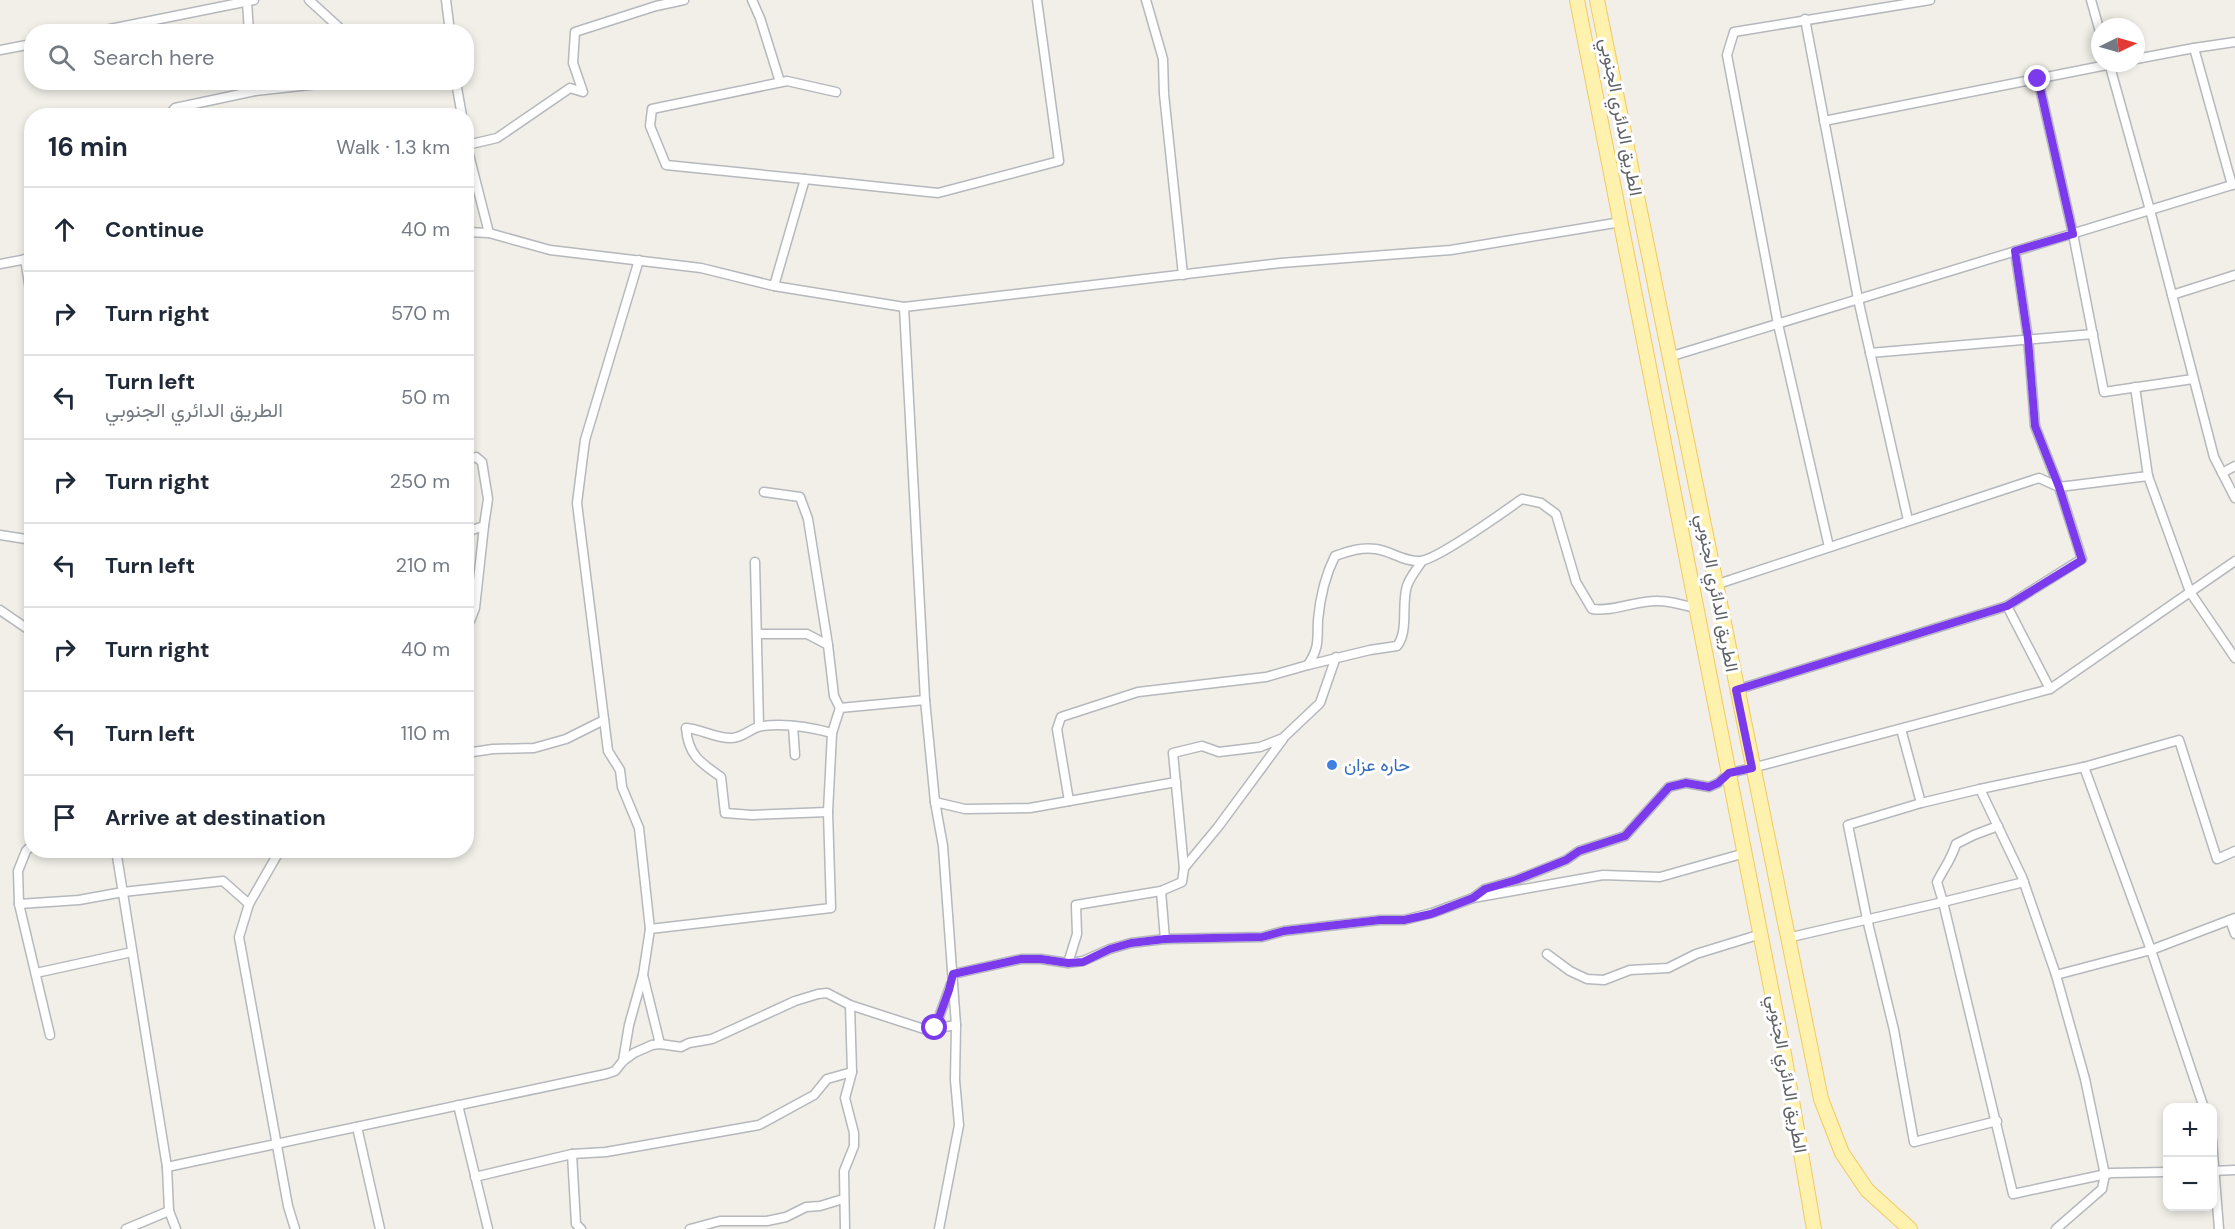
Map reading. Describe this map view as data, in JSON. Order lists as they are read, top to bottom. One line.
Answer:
{"streets":{"main road":["الطريق الدائري الجنوبي"]},"places":["حاره عزان"],"north":"right","page":{"search":"Search here","heading":["16 min","Walk · 1.3 km"],"list":[["Continue","40 m"],["Turn right","570 m"],["Turn left","الطريق الدائري الجنوبي","50 m"],["Turn right","250 m"],["Turn left","210 m"],["Turn right","40 m"],["Turn left","110 m"],"Arrive at destination"],"map_buttons":["+","−"]}}
